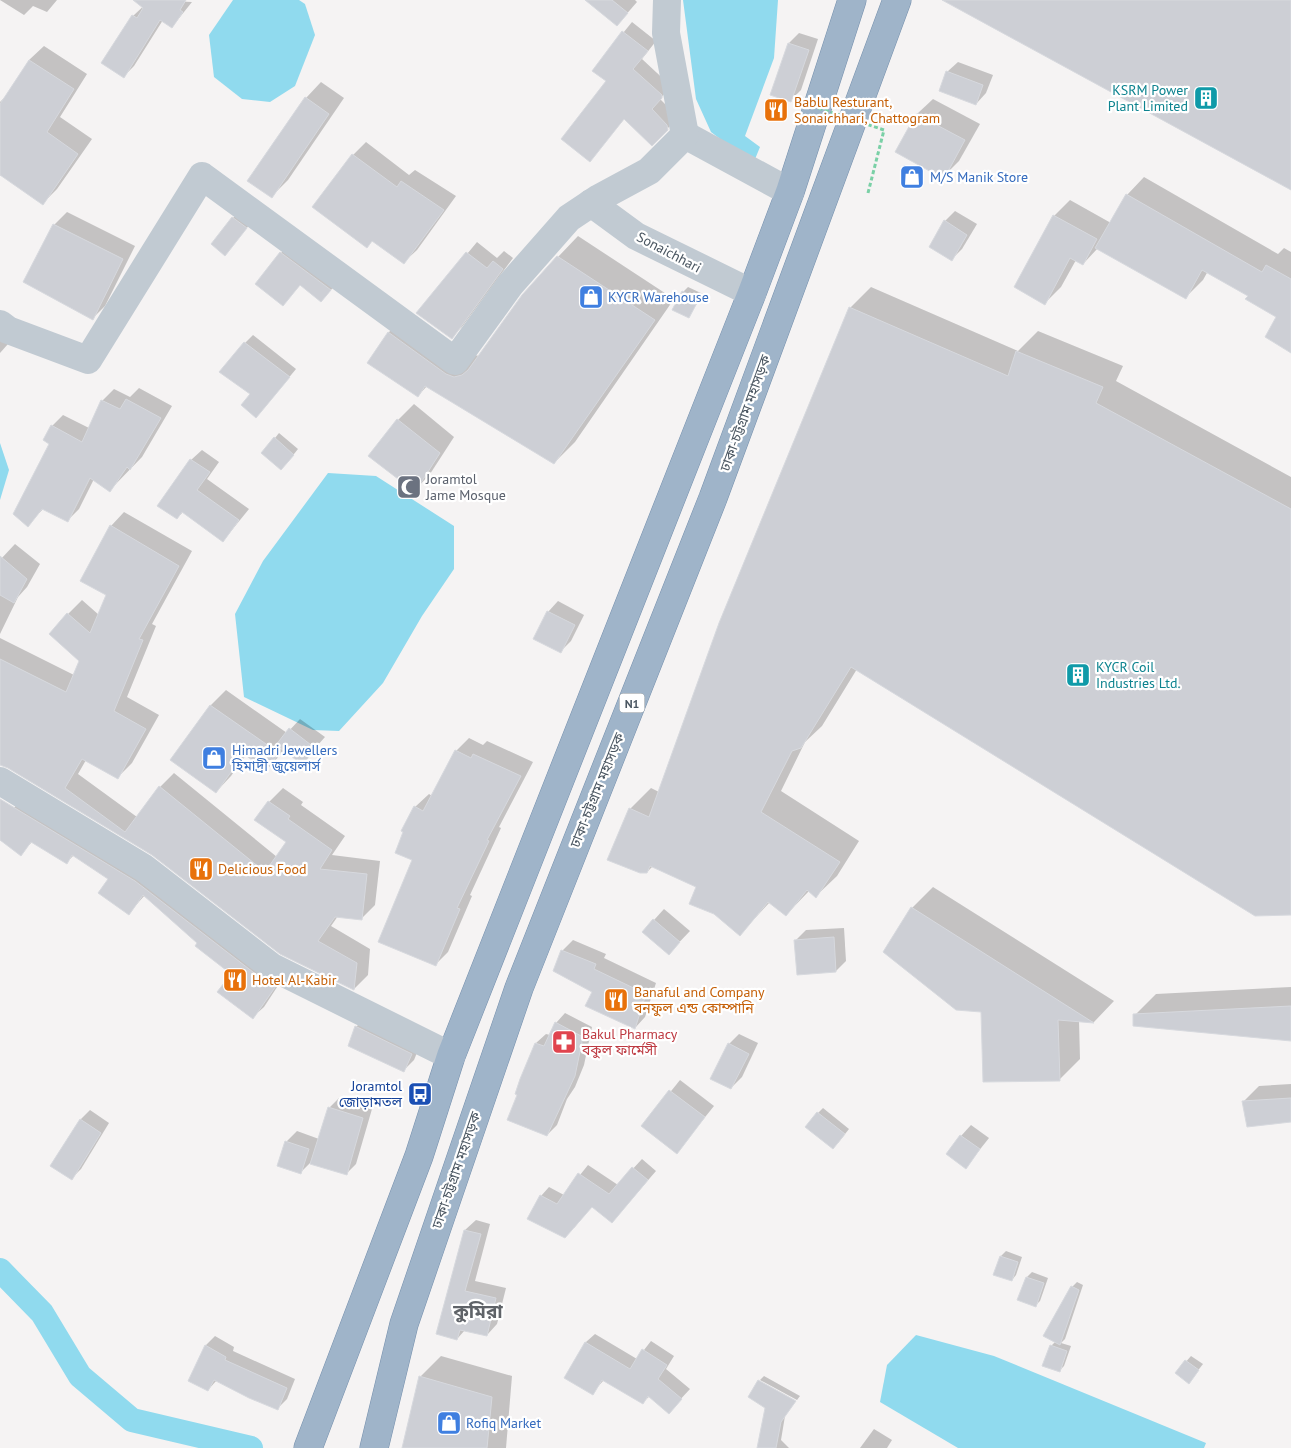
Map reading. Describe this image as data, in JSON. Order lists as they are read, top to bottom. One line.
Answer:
{"streets":{"highway":["ঢাকা-চট্টগ্রাম মহাসড়ক","N1"],"street":["Sonaichhari"]},"districts":["কুমিরা"],"places":{"building":["KSRM Power Plant Limited","KYCR Coil Industries Ltd."],"restaurant":["Bablu Resturant, Sonaichhari, Chattogram","Delicious Food","Hotel Al-Kabir","Banaful and Company বনফুল এন্ড কোম্পানি"],"shop":["M/S Manik Store","KYCR Warehouse","Himadri Jewellers হিমাদ্রী জুয়েলার্স","Rofiq Market"],"mosque":["Joramtol Jame Mosque"],"pharmacy":["Bakul Pharmacy বকুল ফার্মেসী"],"bus stop":["Joramtol জোড়ামতল"]}}
